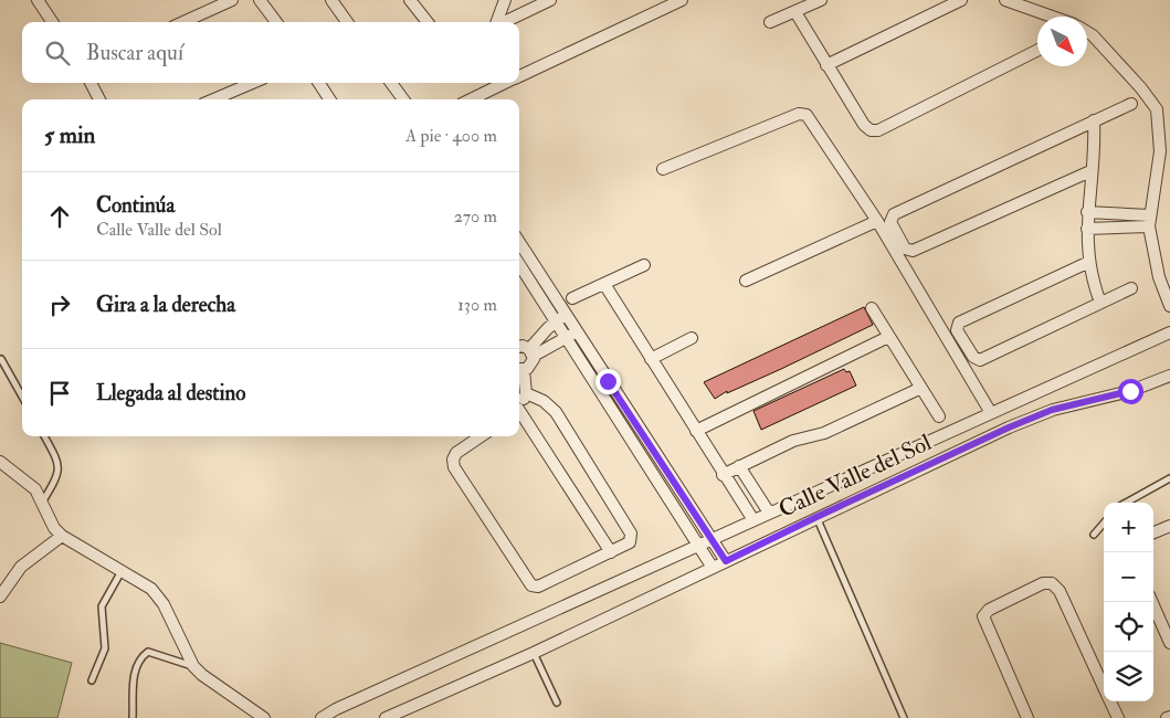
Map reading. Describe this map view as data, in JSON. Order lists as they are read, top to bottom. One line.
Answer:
{"streets":{"street":["Calle Valle del Sol"]},"north":"bottom right","page":{"search":"Buscar aquí","heading":["5 min","A pie · 400 m"],"list":[["Continúa","Calle Valle del Sol","270 m"],["Gira a la derecha","130 m"],"Llegada al destino"],"map_buttons":["+","−"]}}
